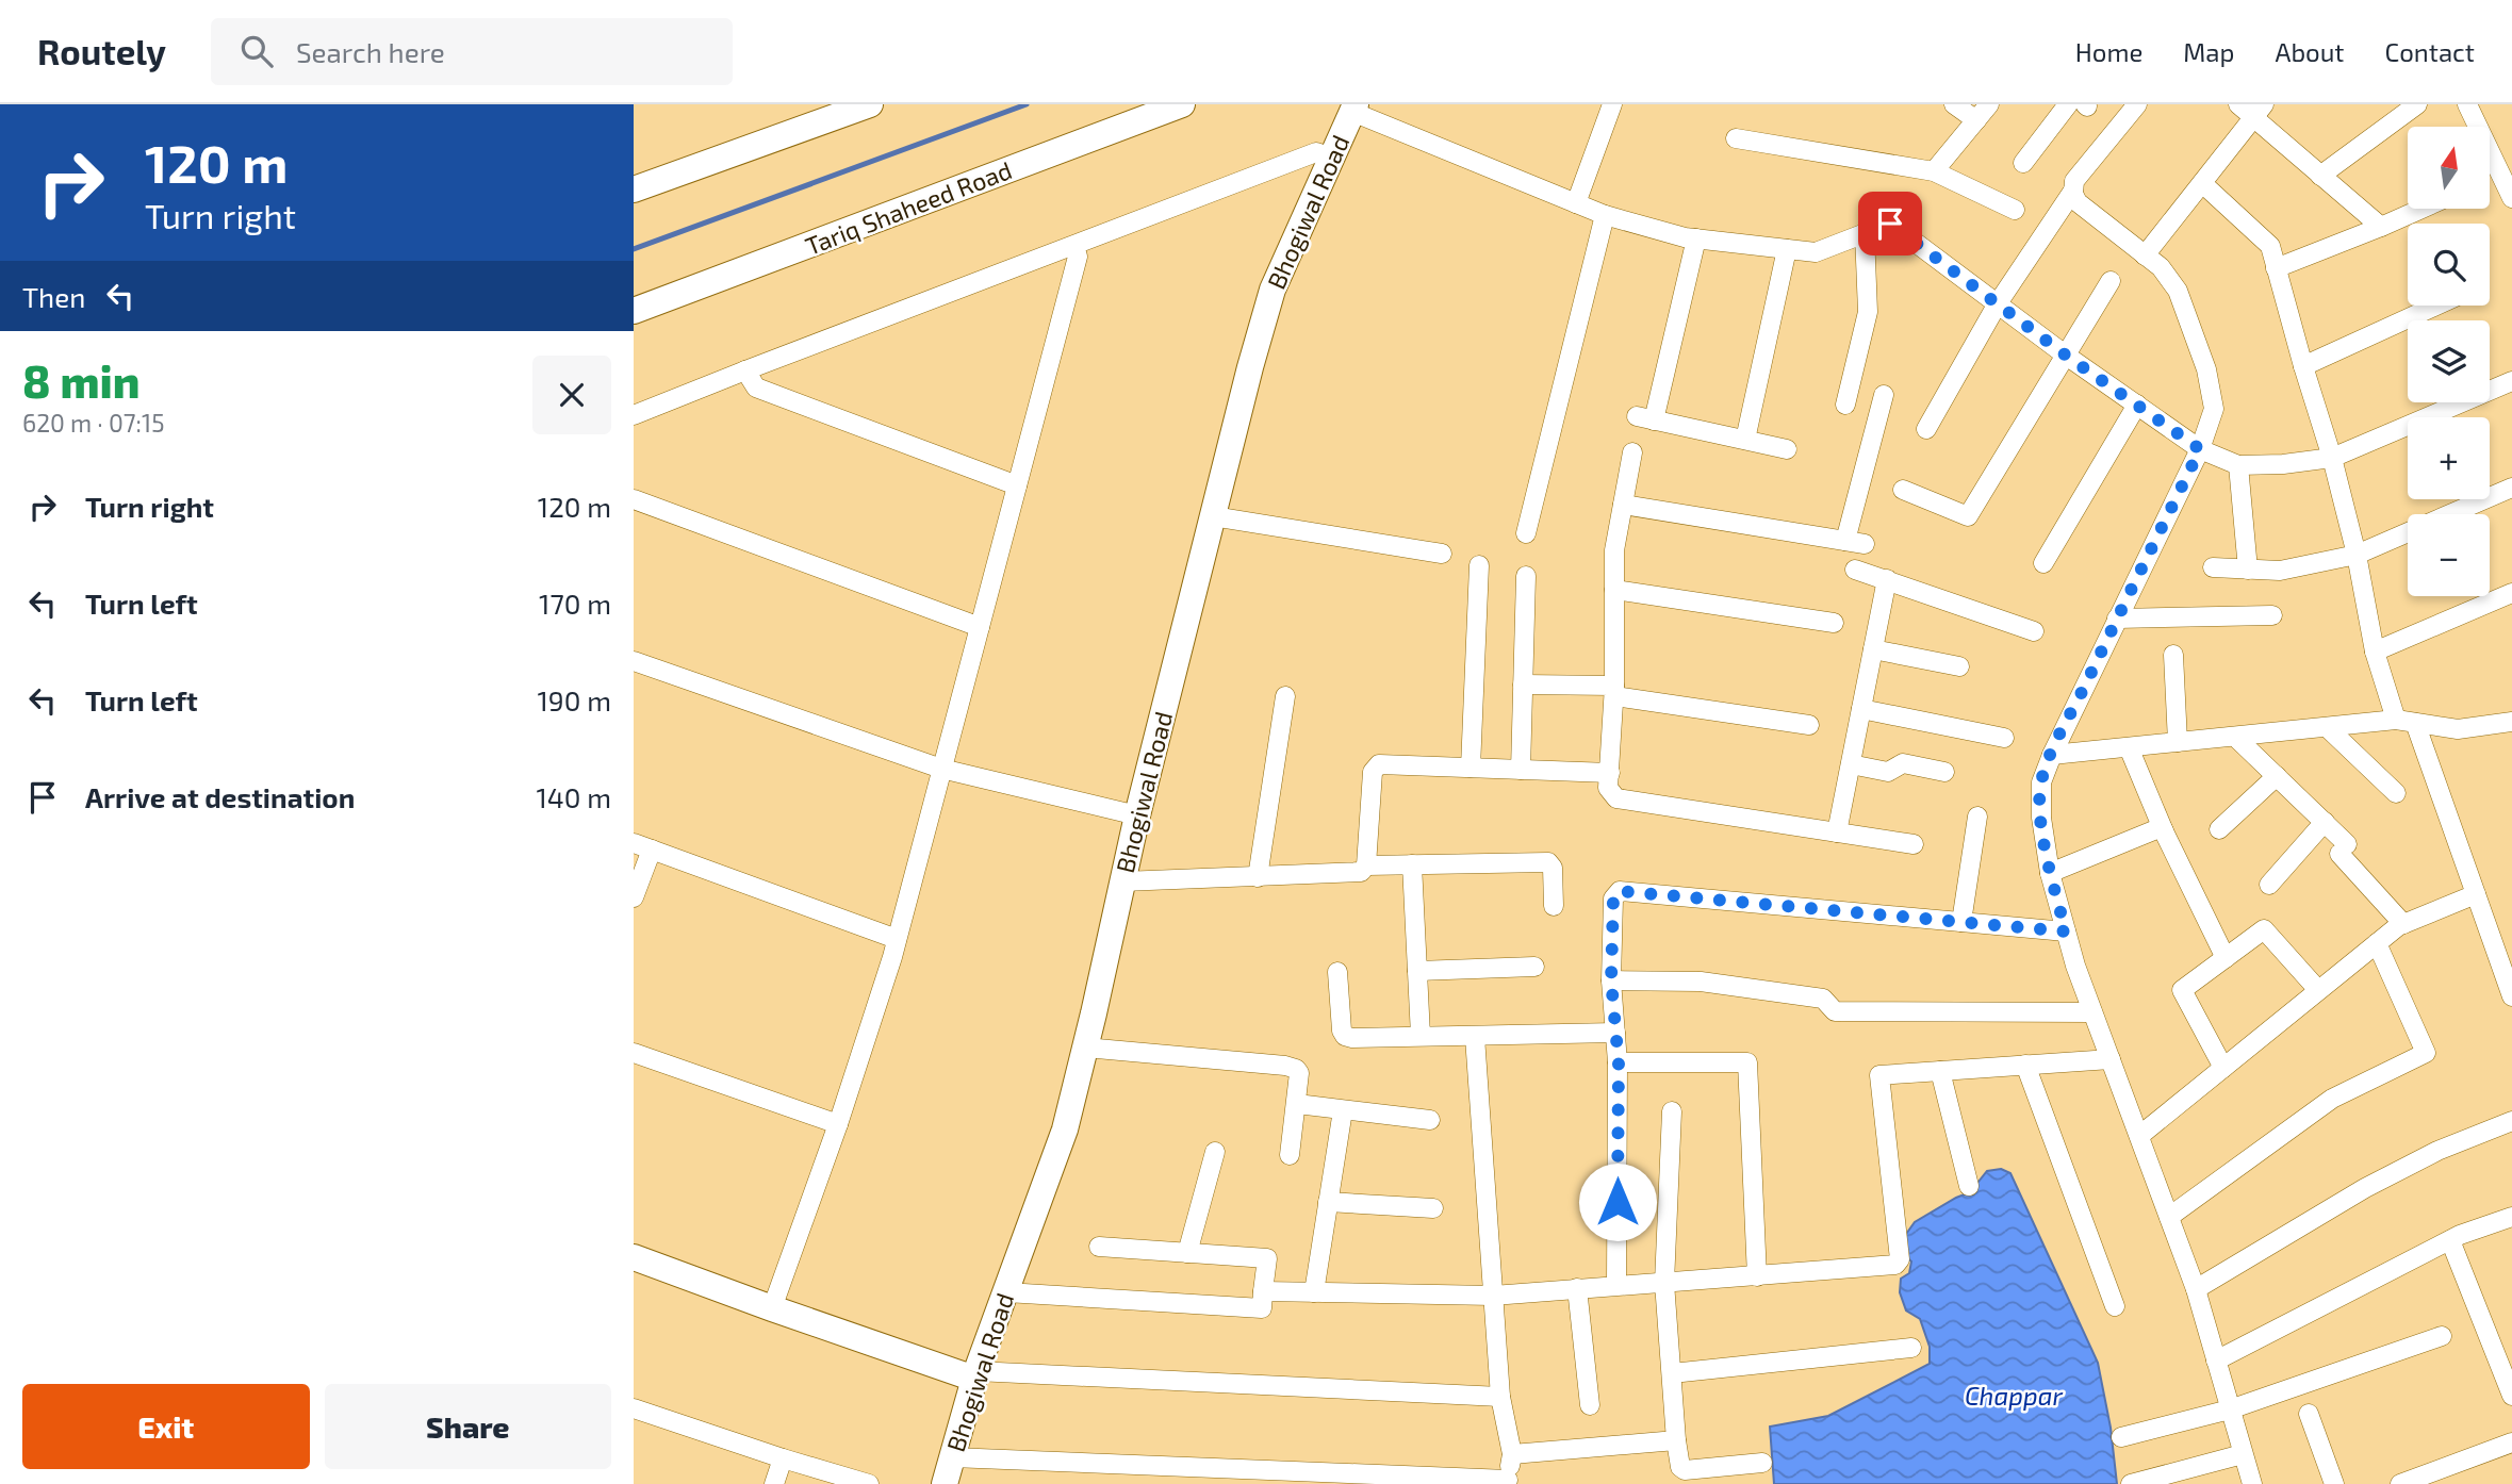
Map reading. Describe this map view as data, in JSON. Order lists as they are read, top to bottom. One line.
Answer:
{"streets":{"main road":["Tariq Shaheed Road","Bhogiwal Road"]},"water":["Chappar"],"north":"top","page":{"header":"Routely","search":"Search here","nav":["Home","Map","About","Contact"],"turn":["120 m","Turn right"],"map_buttons":["+","−"],"then":"Then","heading":["8 min","620 m · 07:15"],"list":[{"name":"Turn right","value":"120 m"},{"name":"Turn left","value":"170 m"},{"name":"Turn left","value":"190 m"},{"name":"Arrive at destination","value":"140 m"}],"buttons":["Exit","Share"]}}
